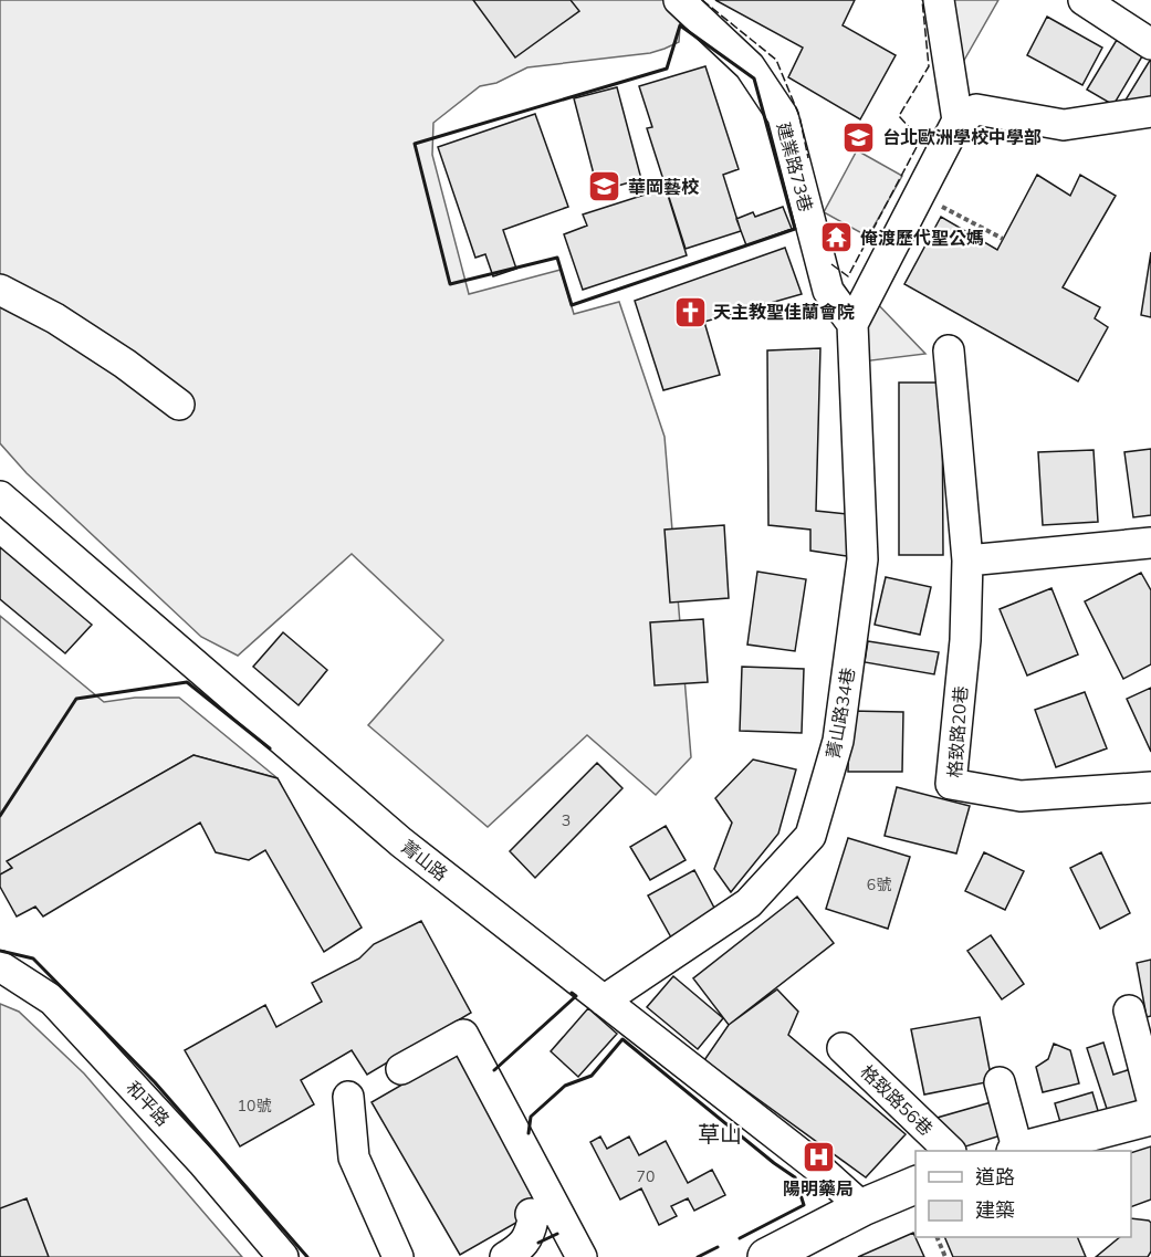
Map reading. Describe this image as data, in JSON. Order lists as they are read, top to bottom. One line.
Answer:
{"streets":{"street":["建業路73巷","菁山路34巷","格致路20巷","菁山路","格致路56巷","和平路"]},"crossings":[["建業路73巷","菁山路34巷"],["菁山路34巷","菁山路"]],"districts":["草山"],"places":{"school or university":["台北歐洲學校中學部","華岡藝校"],"temple":["俺渡歷代聖公媽"],"church":["天主教聖佳蘭會院"],"hospital":["陽明藥局"]},"house_numbers":["3","6號","10號","70"],"legend":["道路","建築"]}
